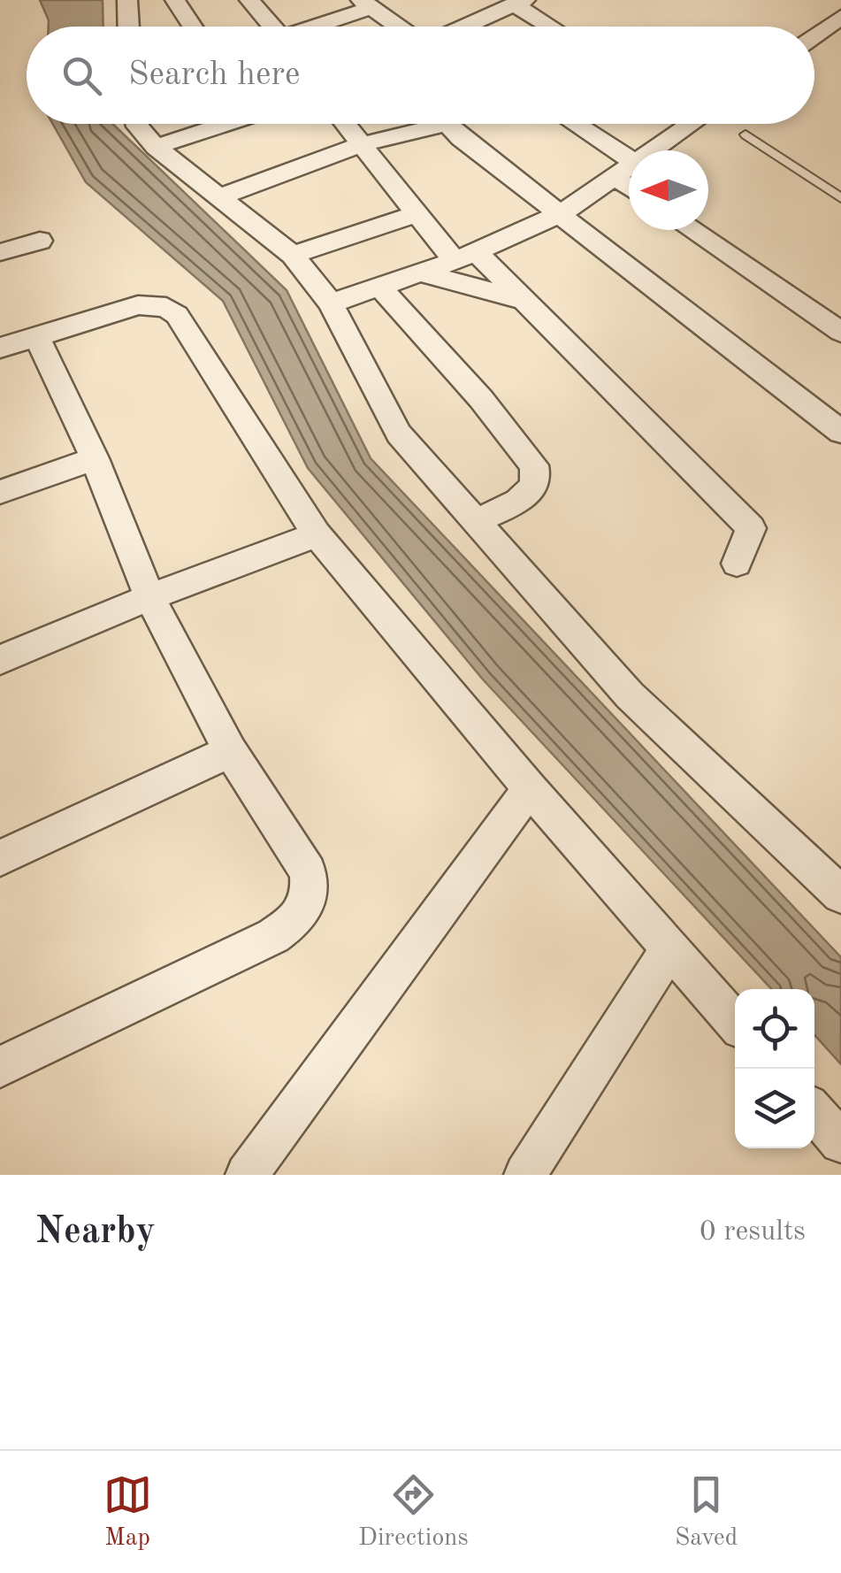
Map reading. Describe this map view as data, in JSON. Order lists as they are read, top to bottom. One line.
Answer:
{"north":"left","page":{"search":"Search here","heading":["Nearby","0 results"],"nav":["Map","Directions","Saved"]}}
